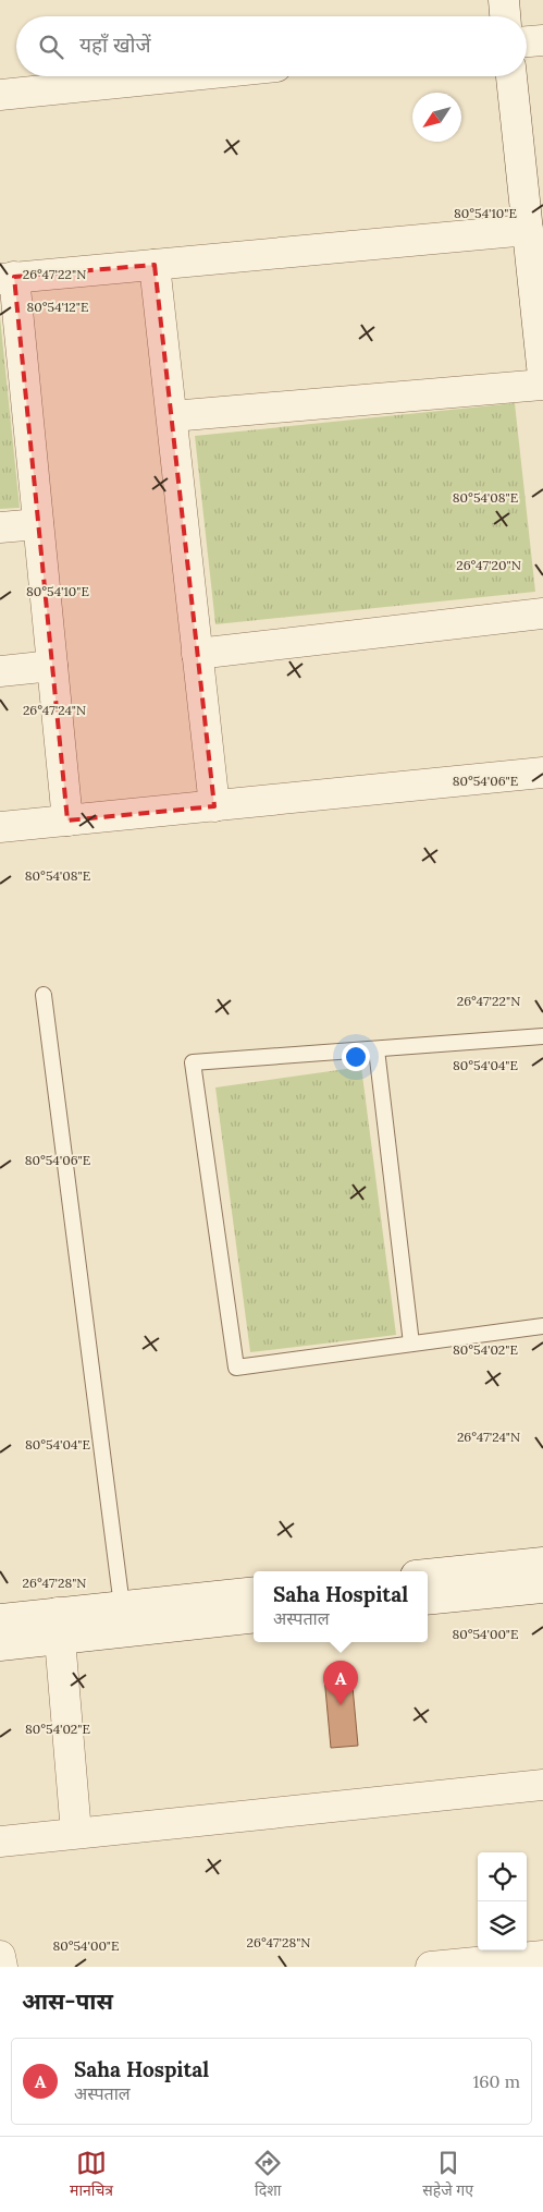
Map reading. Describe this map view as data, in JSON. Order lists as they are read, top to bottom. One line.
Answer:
{"north":"bottom left","page":{"search":"यहाँ खोजें","popup":["Saha Hospital","अस्पताल"],"pins":"A","heading":"आस-पास","list":[{"mark":"A","name":"Saha Hospital","note":"अस्पताल","value":"160 m"}],"nav":["मानचित्र","दिशा","सहेजे गए"]},"coordinates":["80°54'10\"E","26°47'22\"N","80°54'12\"E","80°54'08\"E","26°47'20\"N","26°47'24\"N","80°54'06\"E","80°54'04\"E","80°54'02\"E","26°47'28\"N","80°54'00\"E"]}
